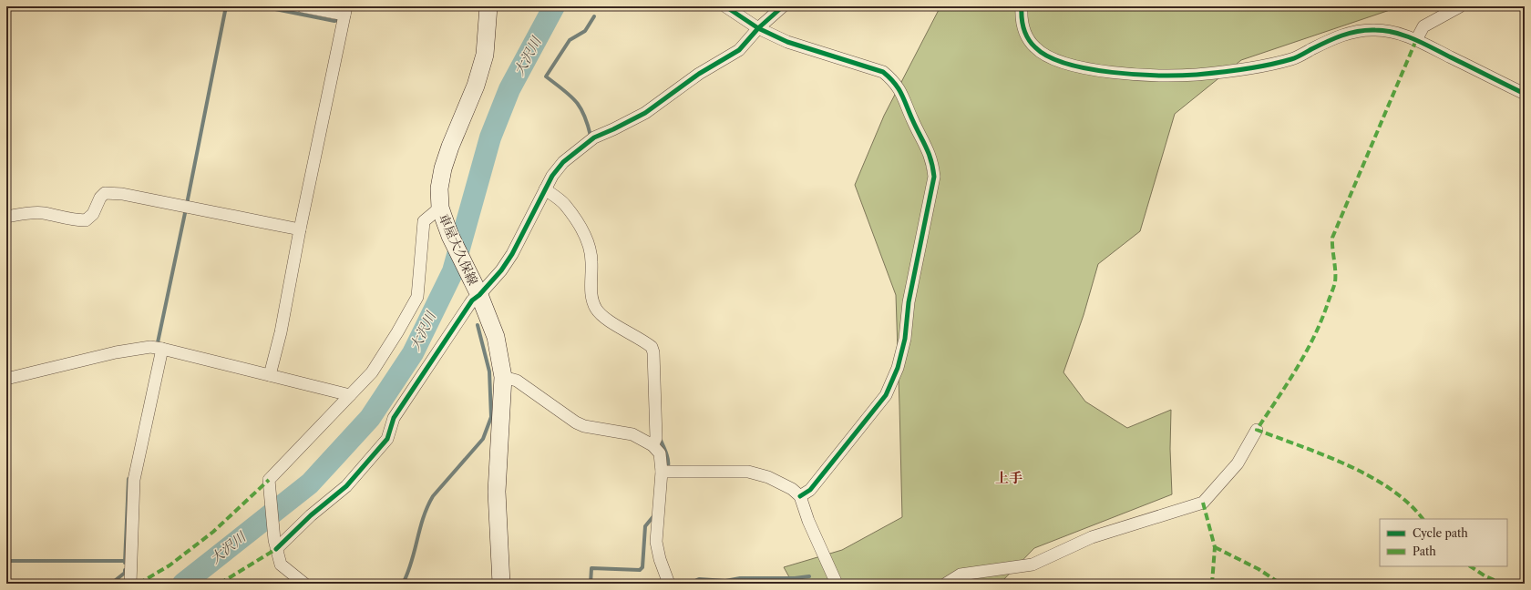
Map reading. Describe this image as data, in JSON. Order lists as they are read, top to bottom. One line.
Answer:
{"streets":{"main road":["車屋大久保線"]},"districts":["上手"],"water":["大沢川"],"legend":["Cycle path","Path"]}
